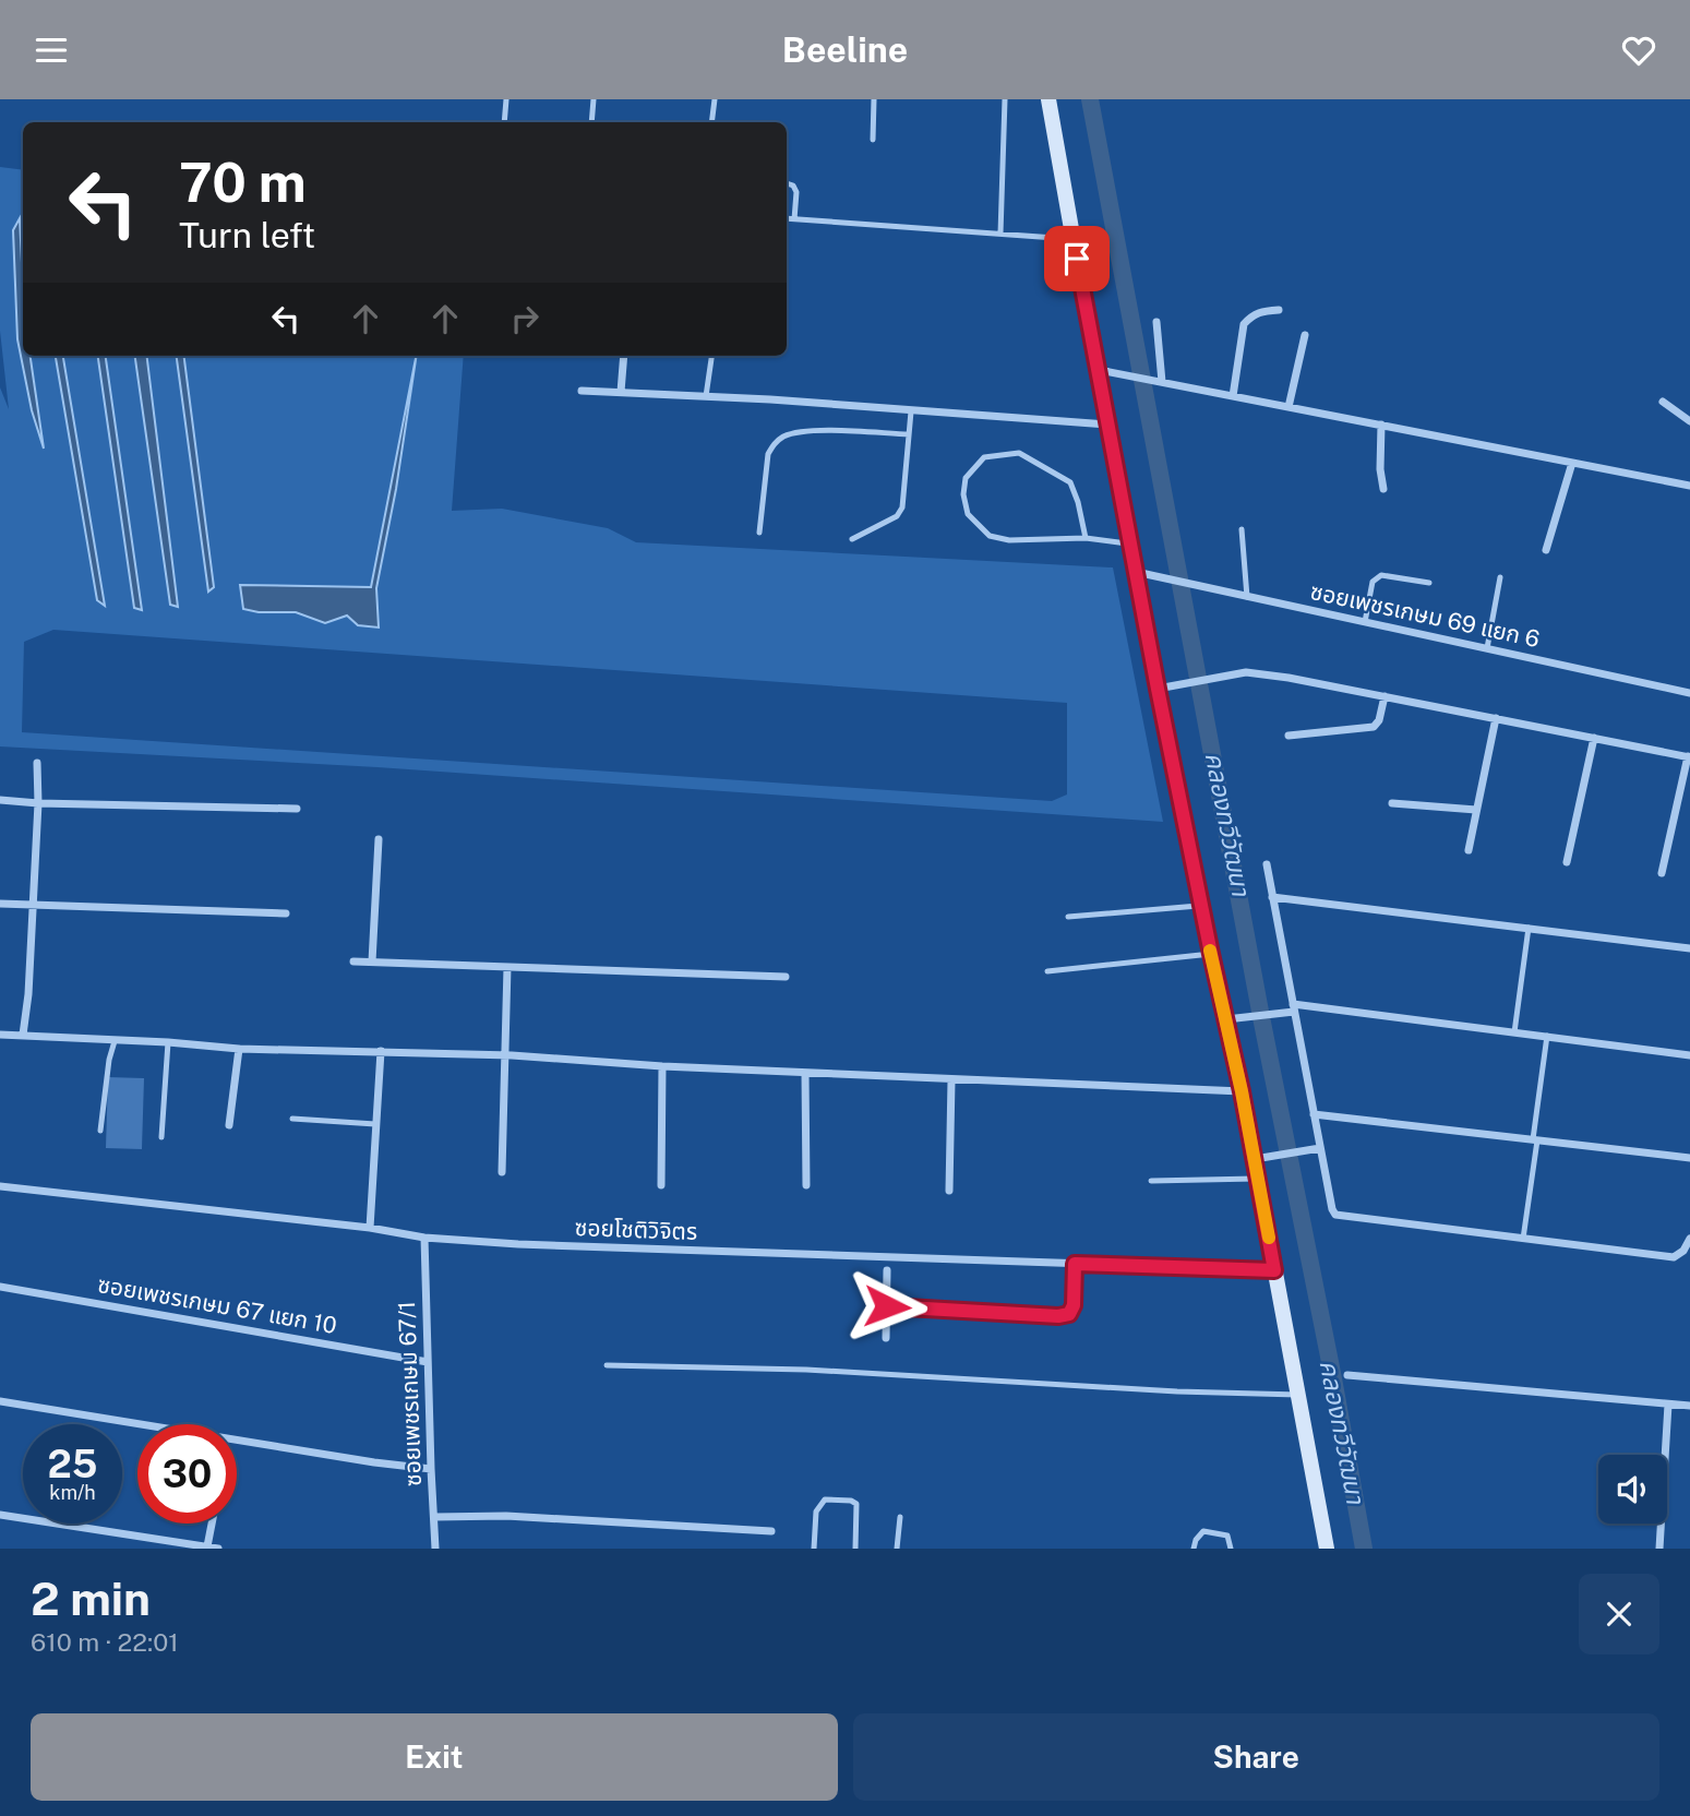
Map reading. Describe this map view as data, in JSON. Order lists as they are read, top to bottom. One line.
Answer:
{"streets":{"street":["ซอยเพชรเกษม 69 แยก 6","ซอยโชติวิจิตร","ซอยเพชรเกษม 67 แยก 10","ซอยเพชรเกษม 67/1"]},"crossings":[["ซอยโชติวิจิตร","ซอยเพชรเกษม 67/1"],["ซอยเพชรเกษม 67 แยก 10","ซอยเพชรเกษม 67/1"]],"water":["คลองทวีวัฒนา"],"page":{"header":"Beeline","turn":["70 m","Turn left"],"speed":"25 km/h","limit":"30","heading":["2 min","610 m · 22:01"],"buttons":["Exit","Share"]}}
